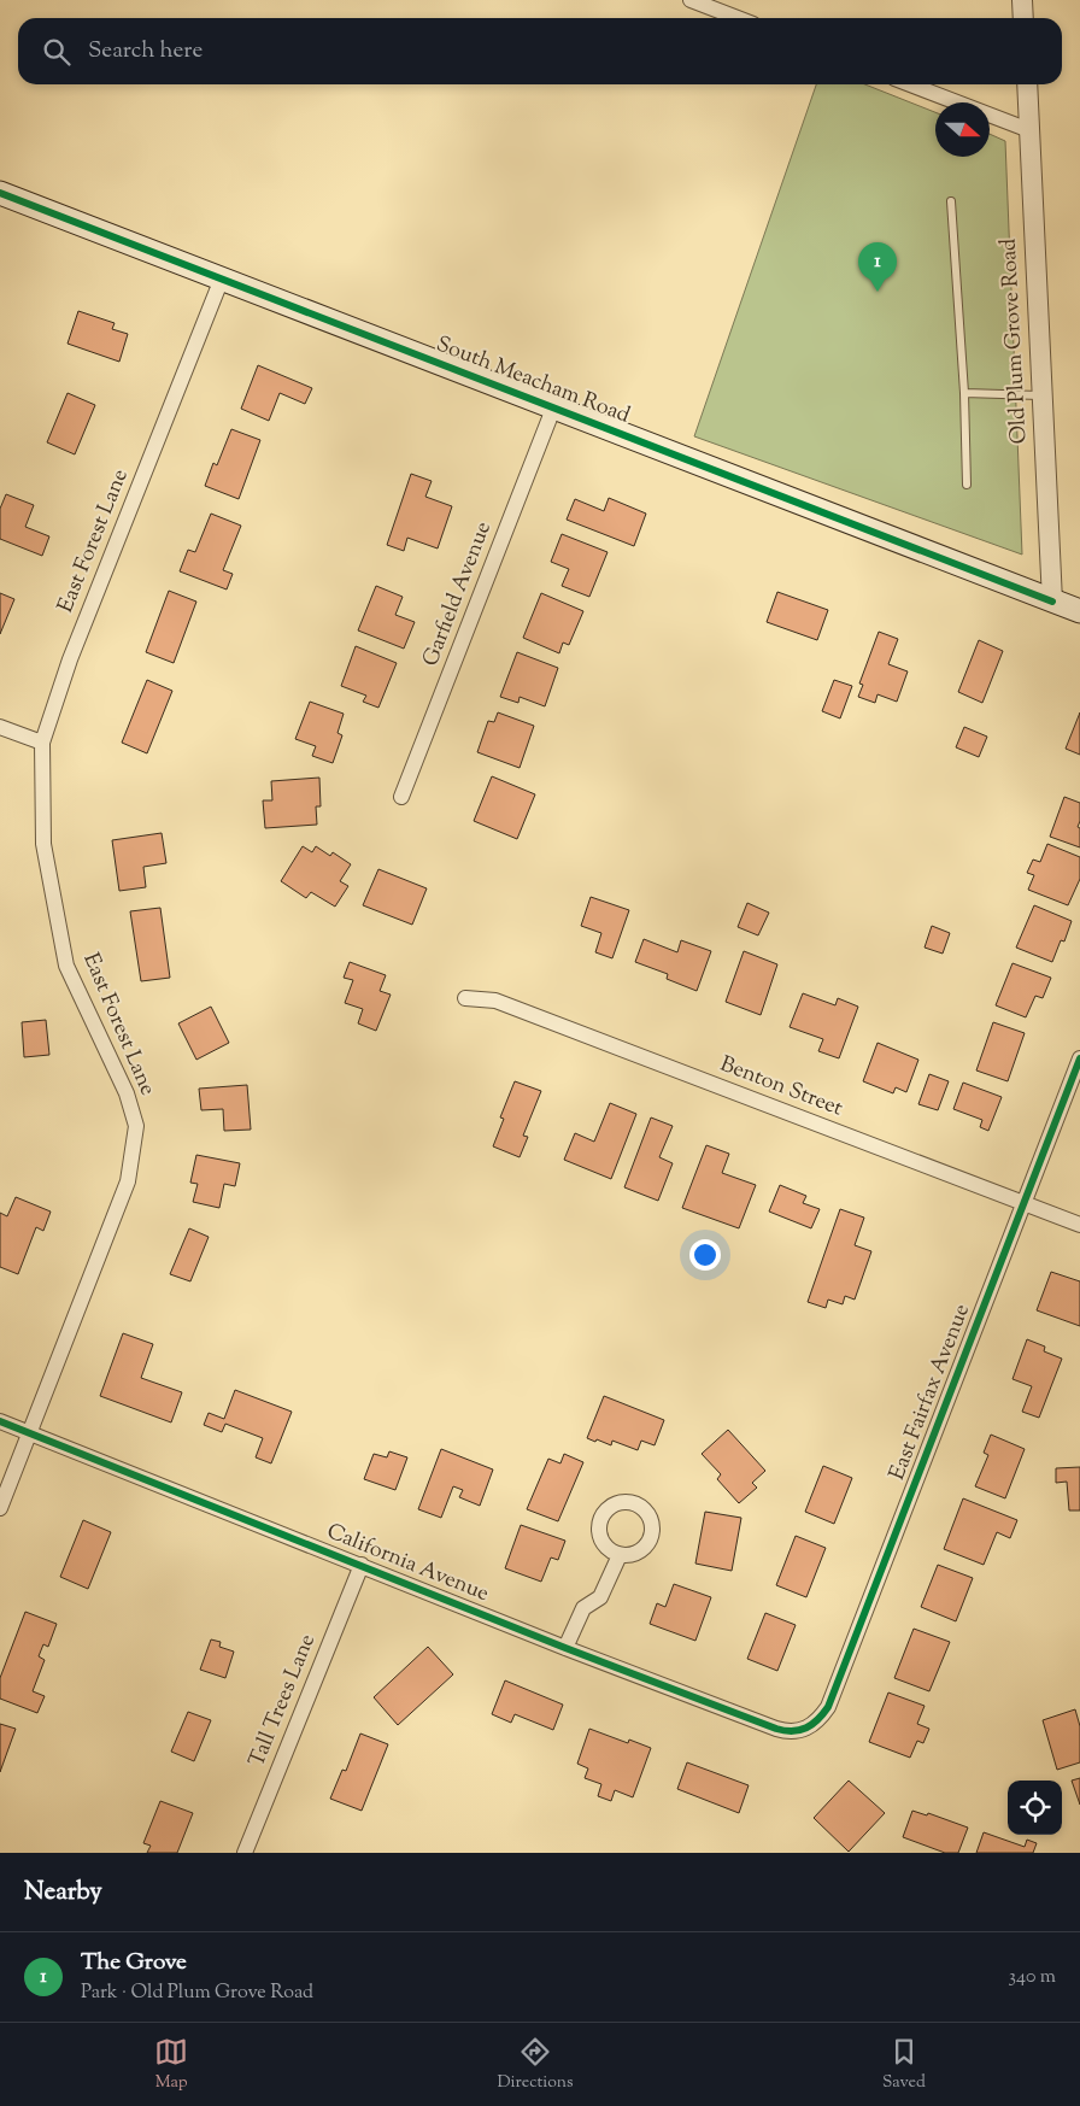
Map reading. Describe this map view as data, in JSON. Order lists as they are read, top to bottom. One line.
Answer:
{"streets":{"main road":["South Meacham Road"],"street":["Old Plum Grove Road","East Forest Lane","Garfield Avenue","Benton Street","East Fairfax Avenue","California Avenue","Tall Trees Lane"]},"crossings":[["Old Plum Grove Road","South Meacham Road"],["South Meacham Road","East Forest Lane"],["South Meacham Road","Garfield Avenue"],["East Forest Lane","California Avenue"],["Benton Street","East Fairfax Avenue"],["East Fairfax Avenue","California Avenue"],["California Avenue","Tall Trees Lane"]],"north":"right","page":{"search":"Search here","pins":"1","heading":"Nearby","list":[{"mark":"1","name":"The Grove","note":"Park · Old Plum Grove Road","value":"340 m"}],"nav":["Map","Directions","Saved"]}}
